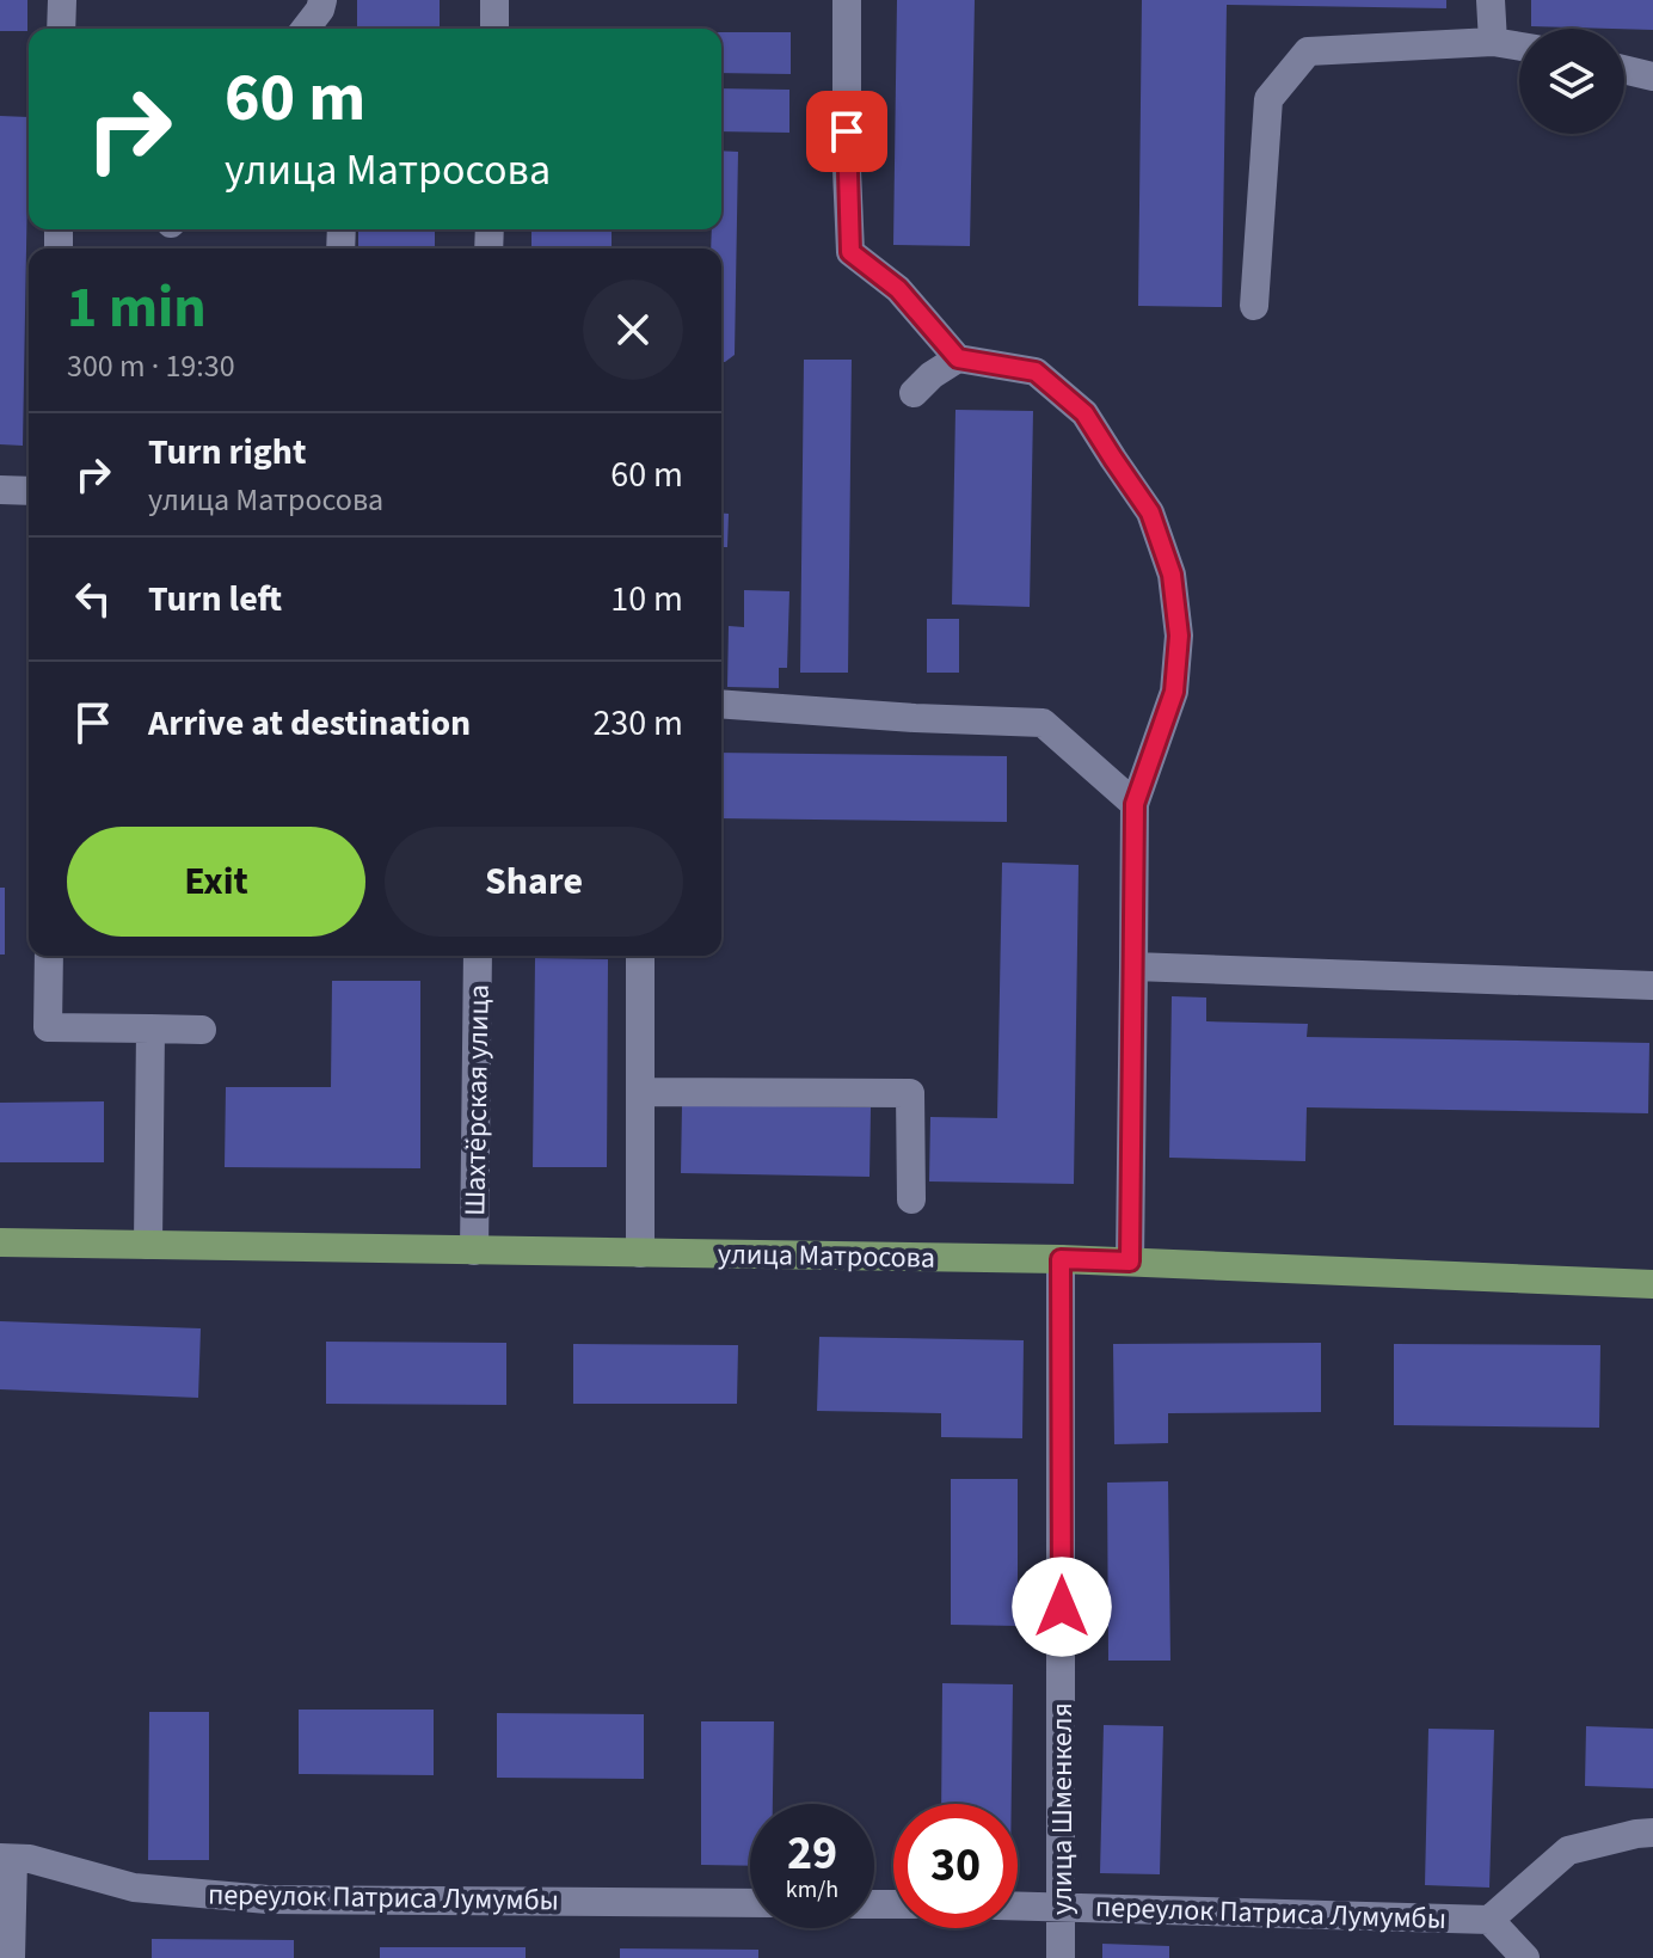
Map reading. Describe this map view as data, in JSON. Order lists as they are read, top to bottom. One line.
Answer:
{"streets":{"main road":["улица Матросова"],"street":["Шахтёрская улица","улица Шменкеля","переулок Патриса Лумумбы"]},"crossings":[["Шахтёрская улица","улица Матросова"],["улица Матросова","улица Шменкеля"],["улица Шменкеля","переулок Патриса Лумумбы"]],"page":{"turn":["60 m","улица Матросова"],"heading":["1 min","300 m · 19:30"],"list":[{"name":"Turn right","note":"улица Матросова","value":"60 m"},{"name":"Turn left","value":"10 m"},{"name":"Arrive at destination","value":"230 m"}],"buttons":["Exit","Share"],"speed":"29 km/h","limit":"30"}}
